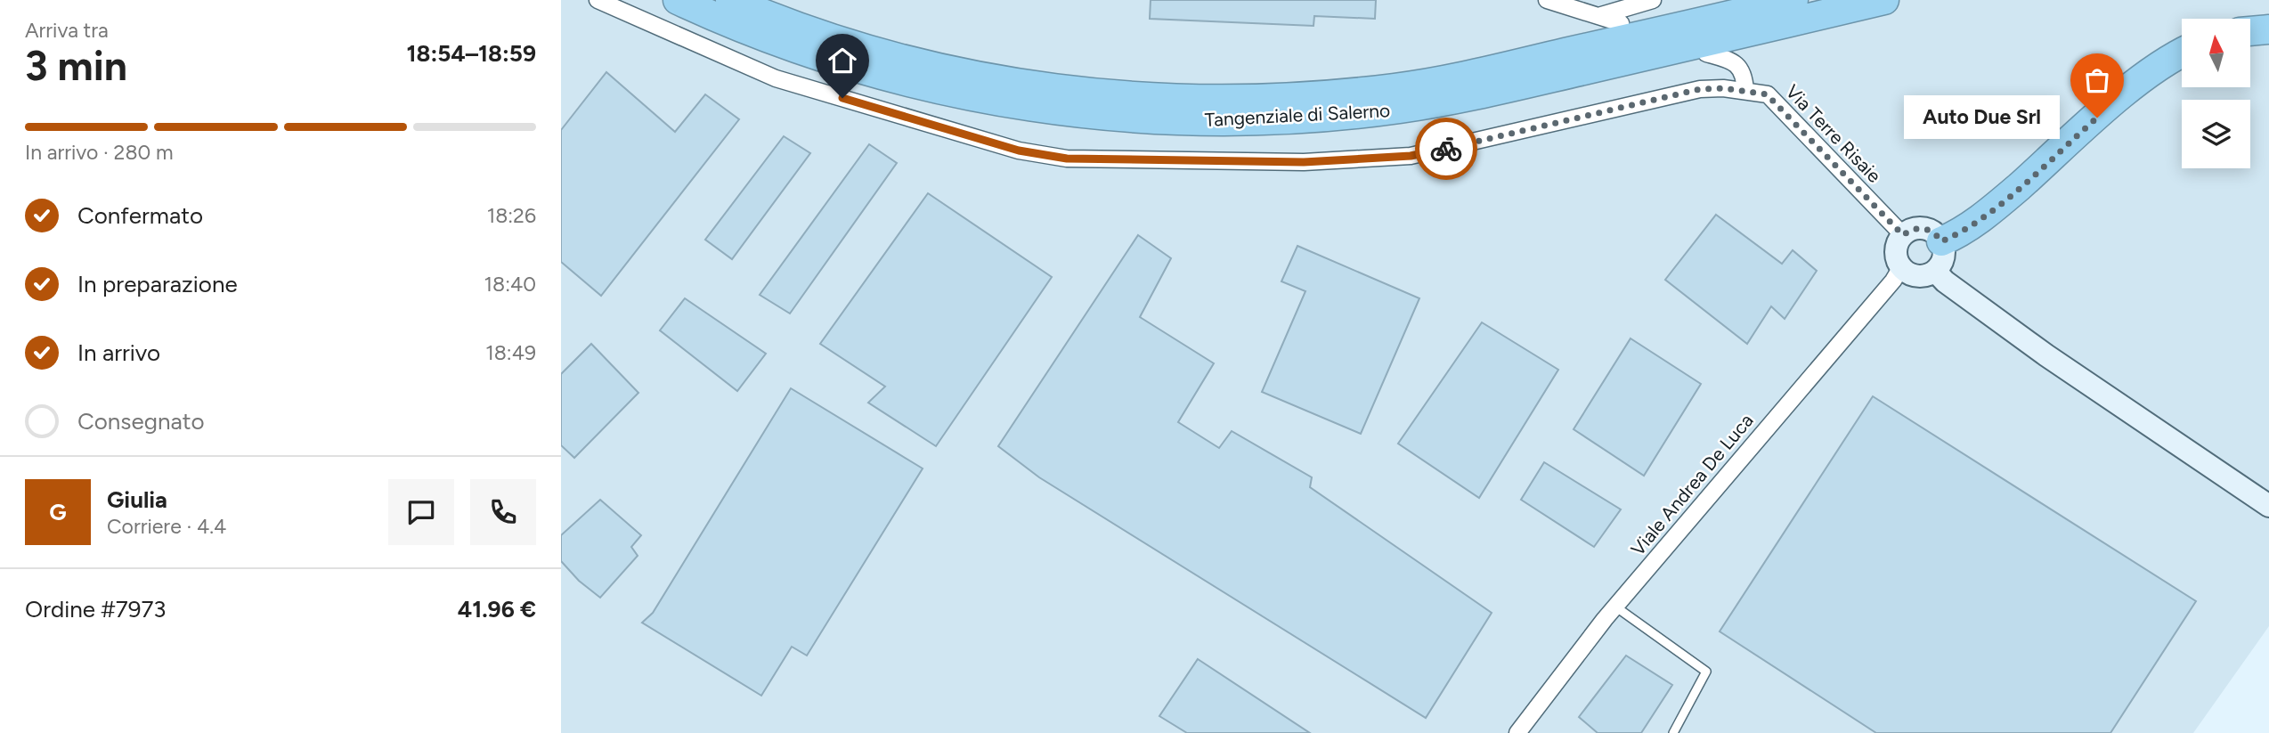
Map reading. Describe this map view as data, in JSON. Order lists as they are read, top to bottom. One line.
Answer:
{"streets":{"highway":["Tangenziale di Salerno"],"street":["Via Terre Risaie","Viale Andrea De Luca"]},"crossings":[["Via Terre Risaie","Viale Andrea De Luca"]],"places":["Auto Due Srl"],"north":"top","page":{"heading":["3 min","Arriva tra","18:54–18:59"],"panel":["Giulia","Corriere · 4.4","Ordine #7973","41.96 €"],"bubble":"Auto Due Srl","bar":"In arrivo · 280 m","list":[["Confermato","18:26"],["In preparazione","18:40"],["In arrivo","18:49"],"Consegnato"],"round":"G"}}
